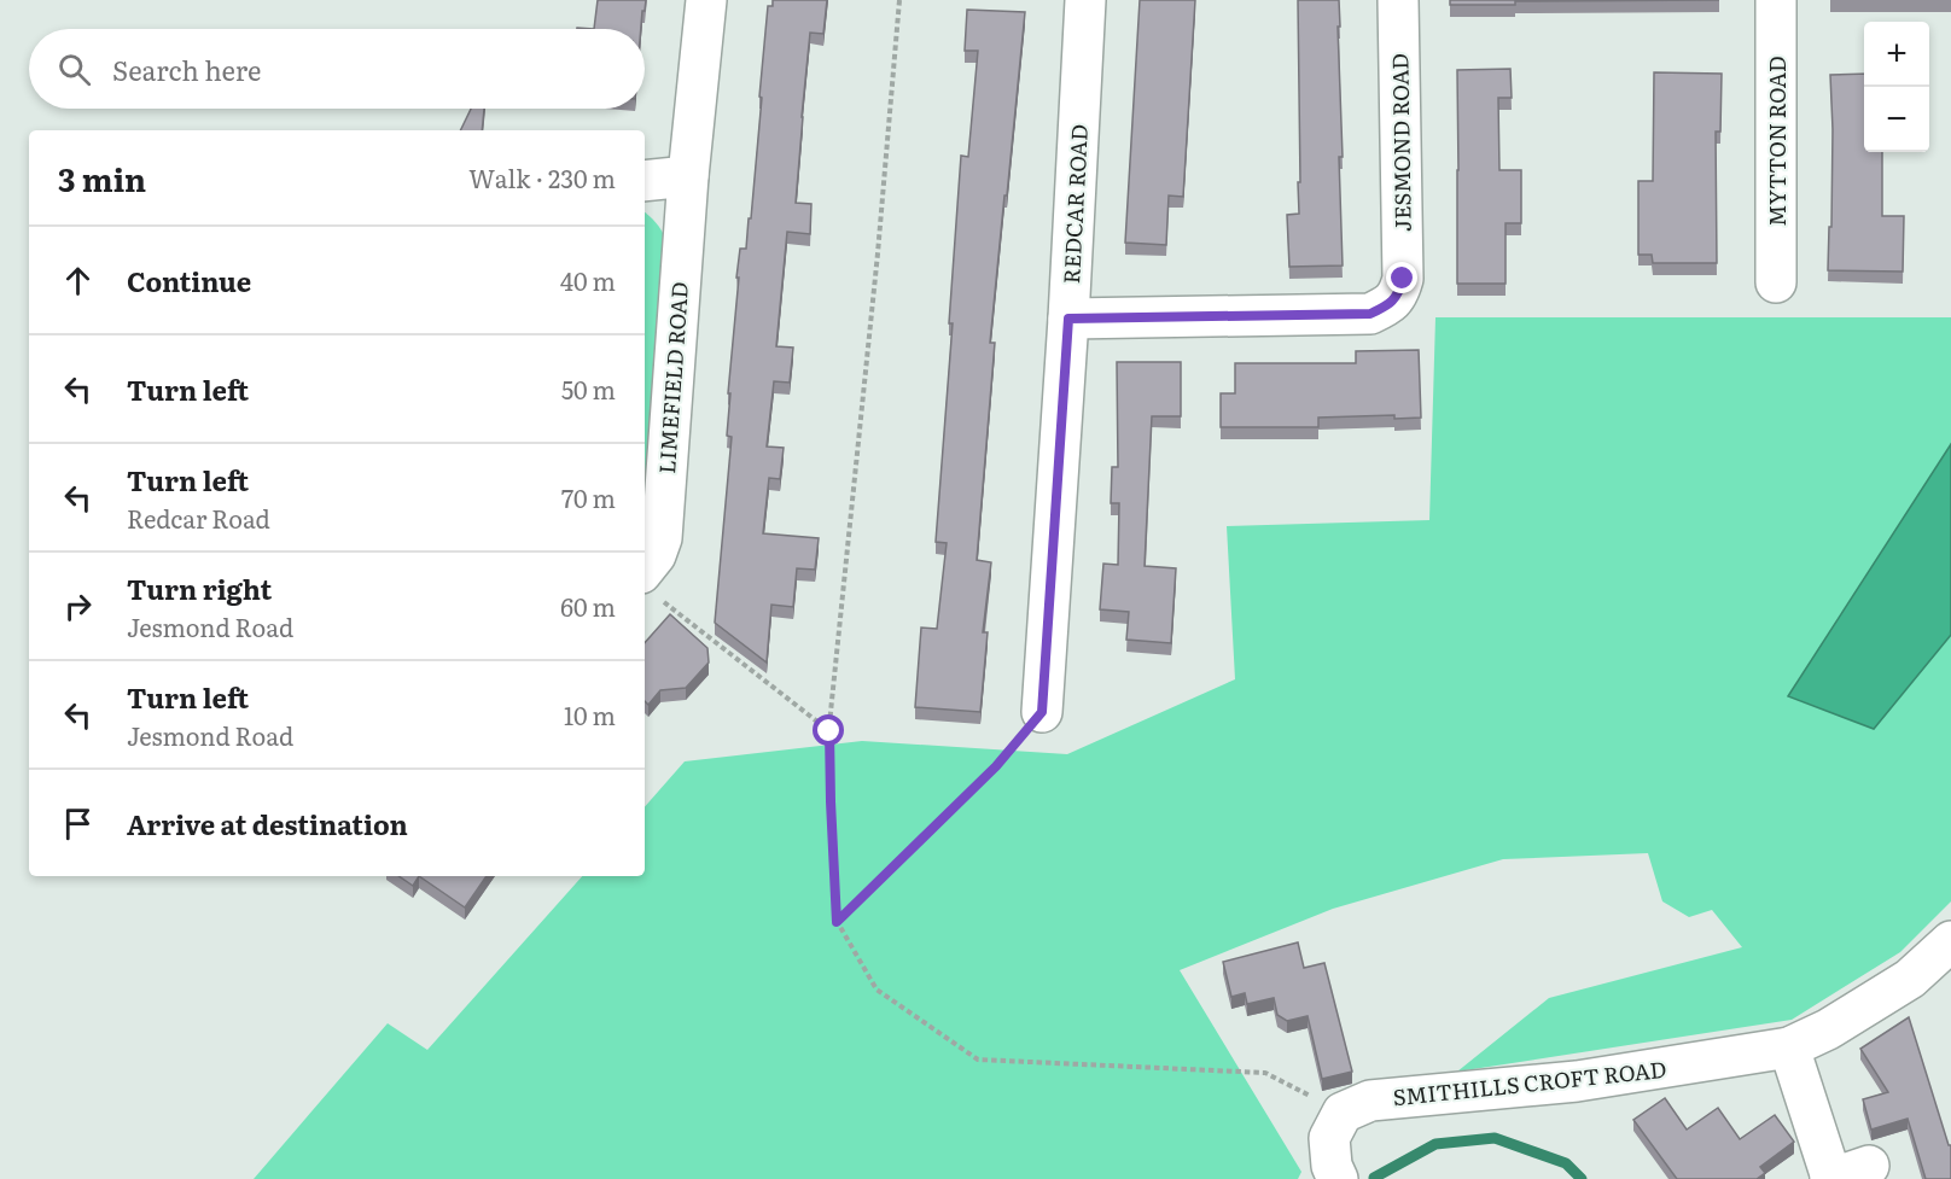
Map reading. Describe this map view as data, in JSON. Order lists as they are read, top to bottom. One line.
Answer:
{"streets":{"street":["MYTTON ROAD","JESMOND ROAD","REDCAR ROAD","LIMEFIELD ROAD","SMITHILLS CROFT ROAD"]},"crossings":[["JESMOND ROAD","REDCAR ROAD"]],"page":{"map_buttons":["+","−"],"search":"Search here","heading":["3 min","Walk · 230 m"],"list":[["Continue","40 m"],["Turn left","50 m"],["Turn left","Redcar Road","70 m"],["Turn right","Jesmond Road","60 m"],["Turn left","Jesmond Road","10 m"],"Arrive at destination"]}}
